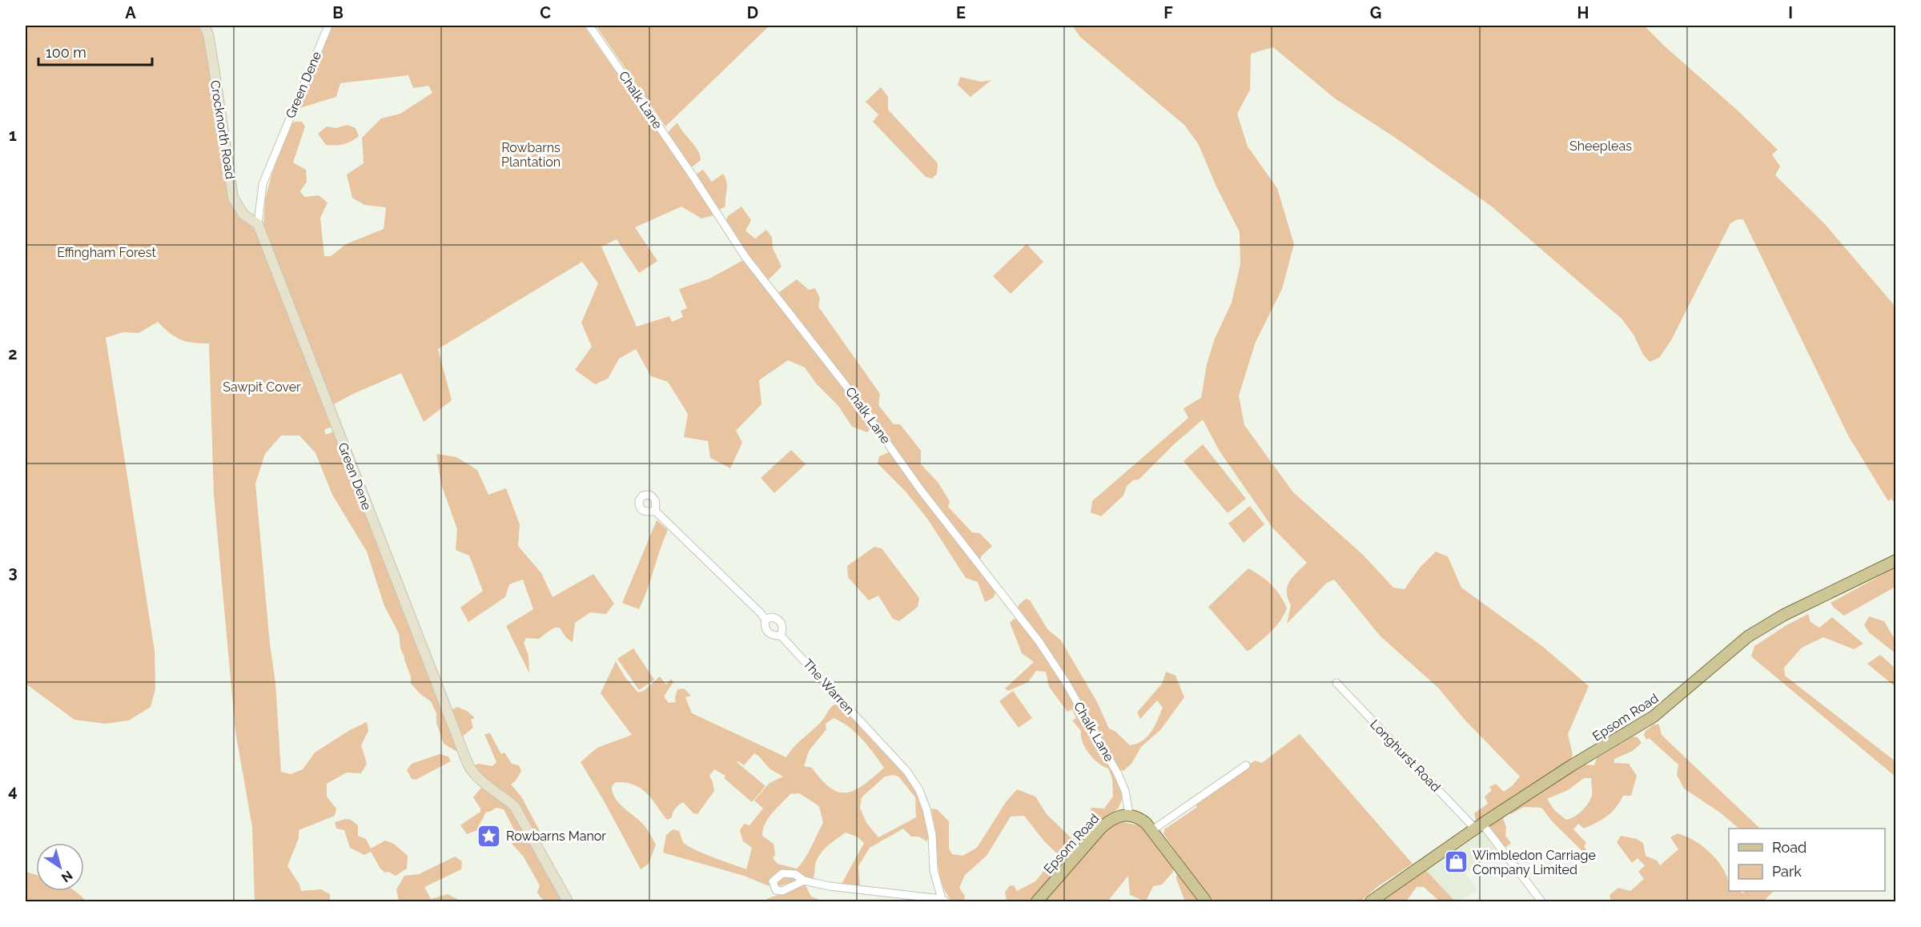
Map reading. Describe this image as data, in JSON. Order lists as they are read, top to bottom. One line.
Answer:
{"streets":{"main road":["Epsom Road"],"street":["Green Dene","Chalk Lane","Crocknorth Road","The Warren","Longhurst Road"]},"crossings":[["Green Dene","Crocknorth Road"],["Chalk Lane","Epsom Road"],["Epsom Road","Longhurst Road"]],"parks":["Sheepleas","Rowbarns Plantation","Effingham Forest","Sawpit Cover"],"places":{"place":["Rowbarns Manor"],"shop":["Wimbledon Carriage Company Limited"]},"legend":["Road","Park"],"scale_bar":"100 m","north":"bottom right","grid":{"columns":["A","B","C","D","E","F","G","H","I"],"rows":["1","2","3","4"]}}
